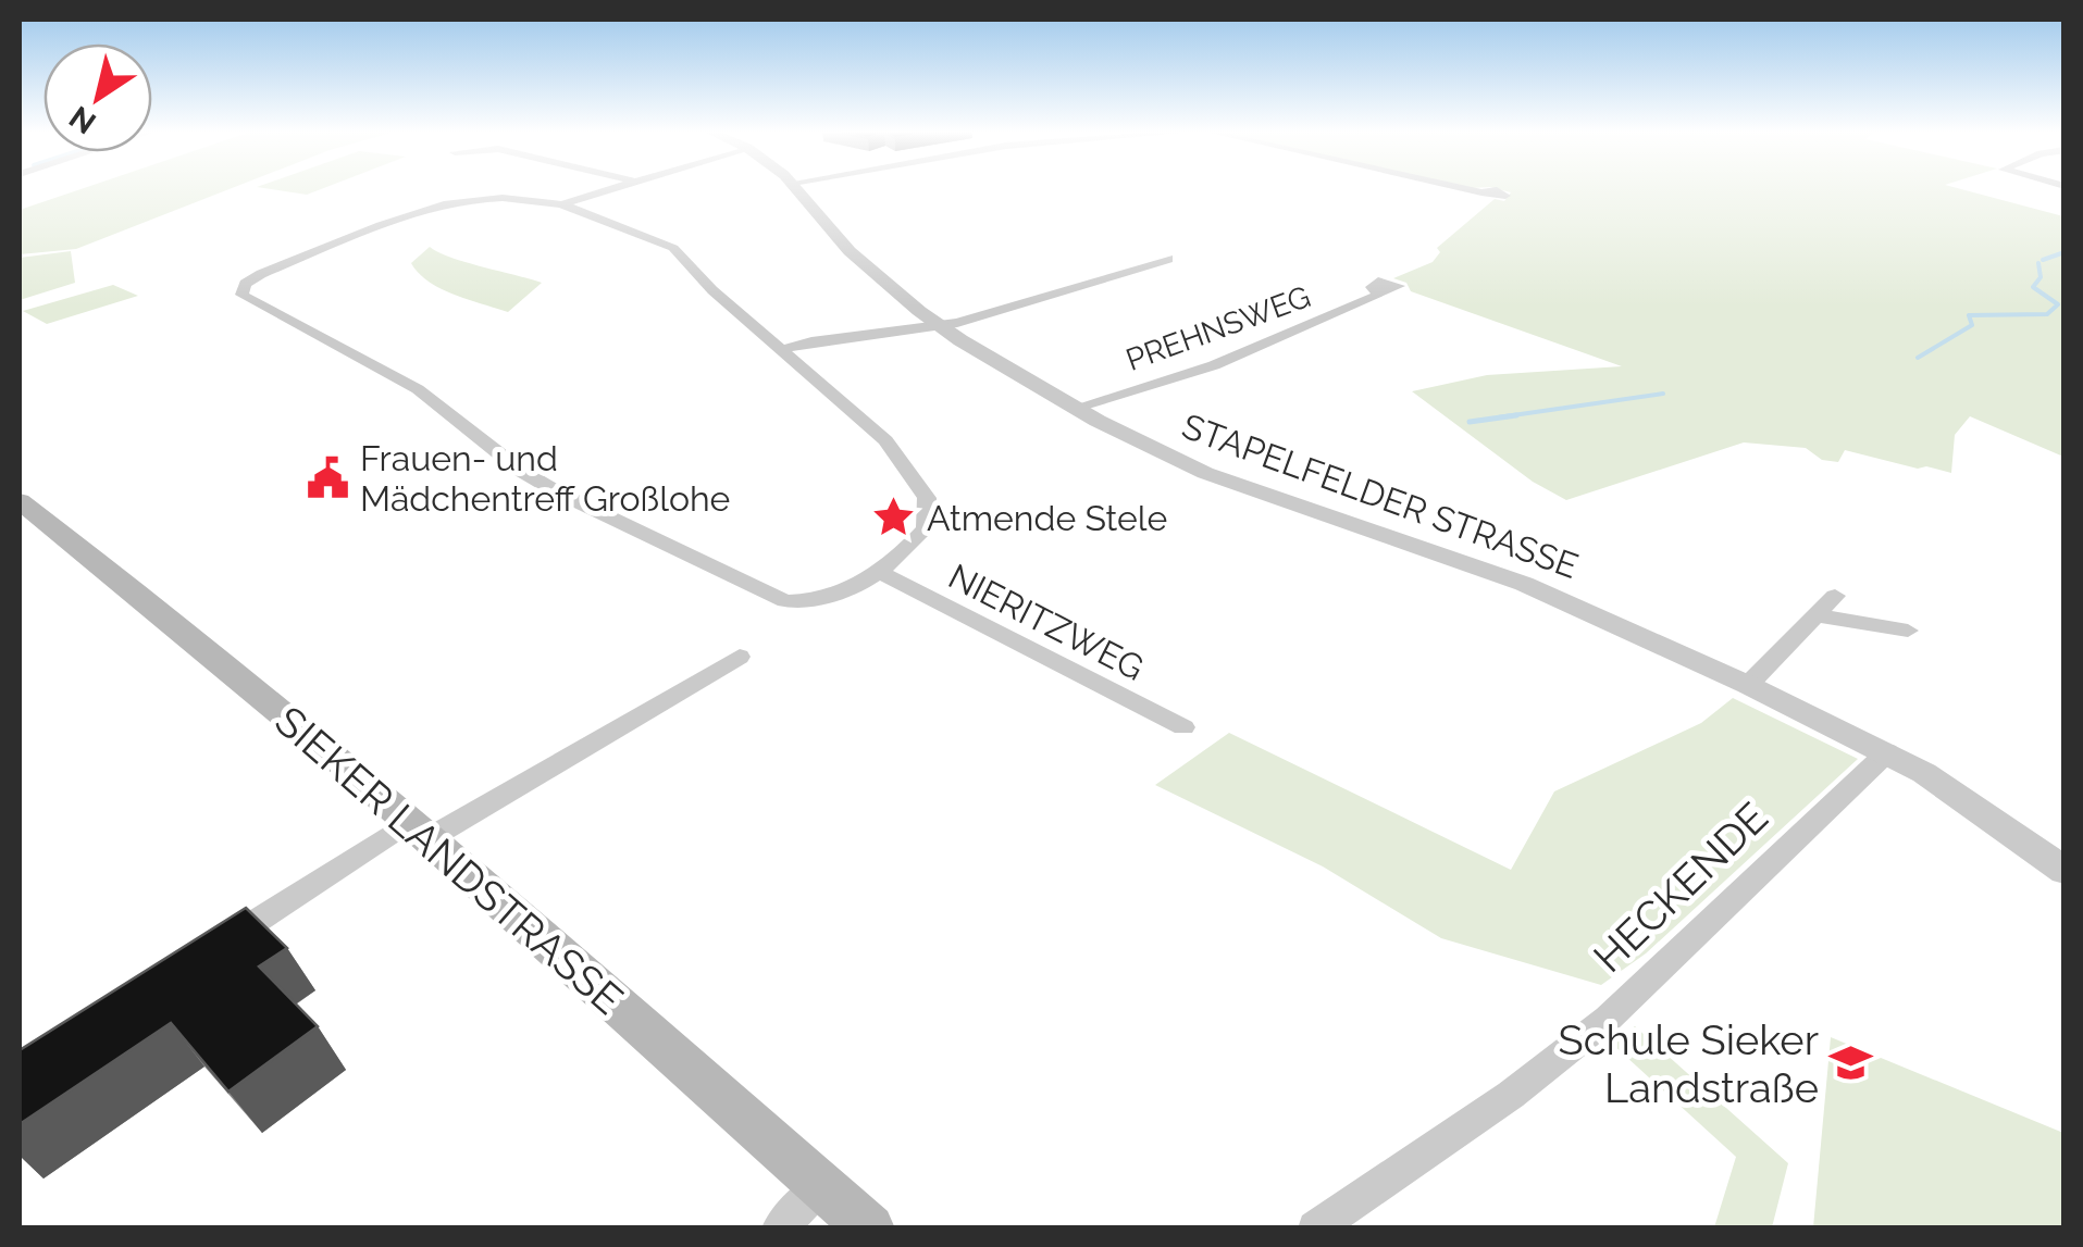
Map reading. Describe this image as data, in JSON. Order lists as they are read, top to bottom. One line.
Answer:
{"streets":{"main road":["SIEKER LANDSTRASSE"],"street":["PREHNSWEG","STAPELFELDER STRASSE","NIERITZWEG","HECKENDE"]},"crossings":[["PREHNSWEG","STAPELFELDER STRASSE"],["STAPELFELDER STRASSE","HECKENDE"]],"places":{"public building":["Frauen- und Mädchentreff Großlohe"],"place":["Atmende Stele"],"school or university":["Schule Sieker Landstraße"]},"north":"bottom left"}
